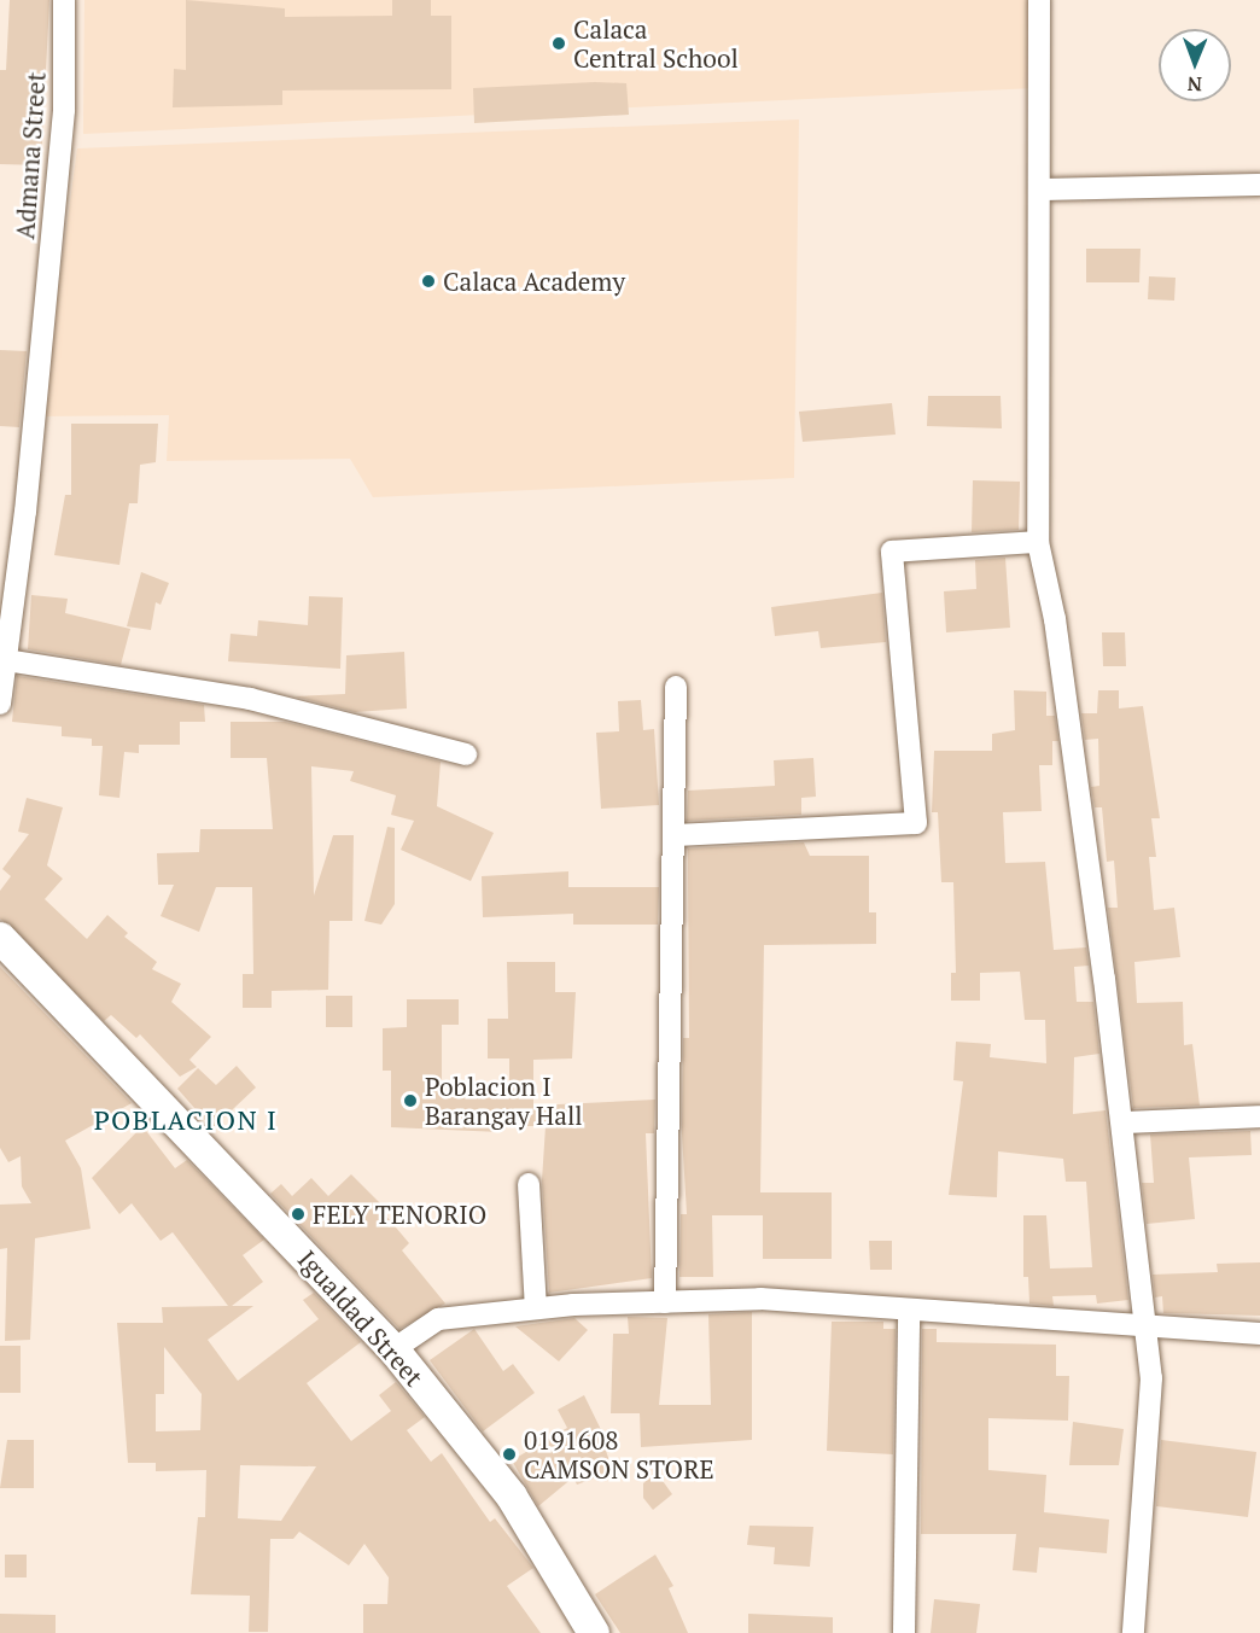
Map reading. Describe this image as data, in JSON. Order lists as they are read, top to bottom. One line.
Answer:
{"streets":{"street":["Admana Street","Igualdad Street"]},"districts":["POBLACION I"],"places":["Calaca Central School","Calaca Academy","Poblacion I Barangay Hall","FELY TENORIO","0191608 CAMSON STORE"],"north":"bottom"}
